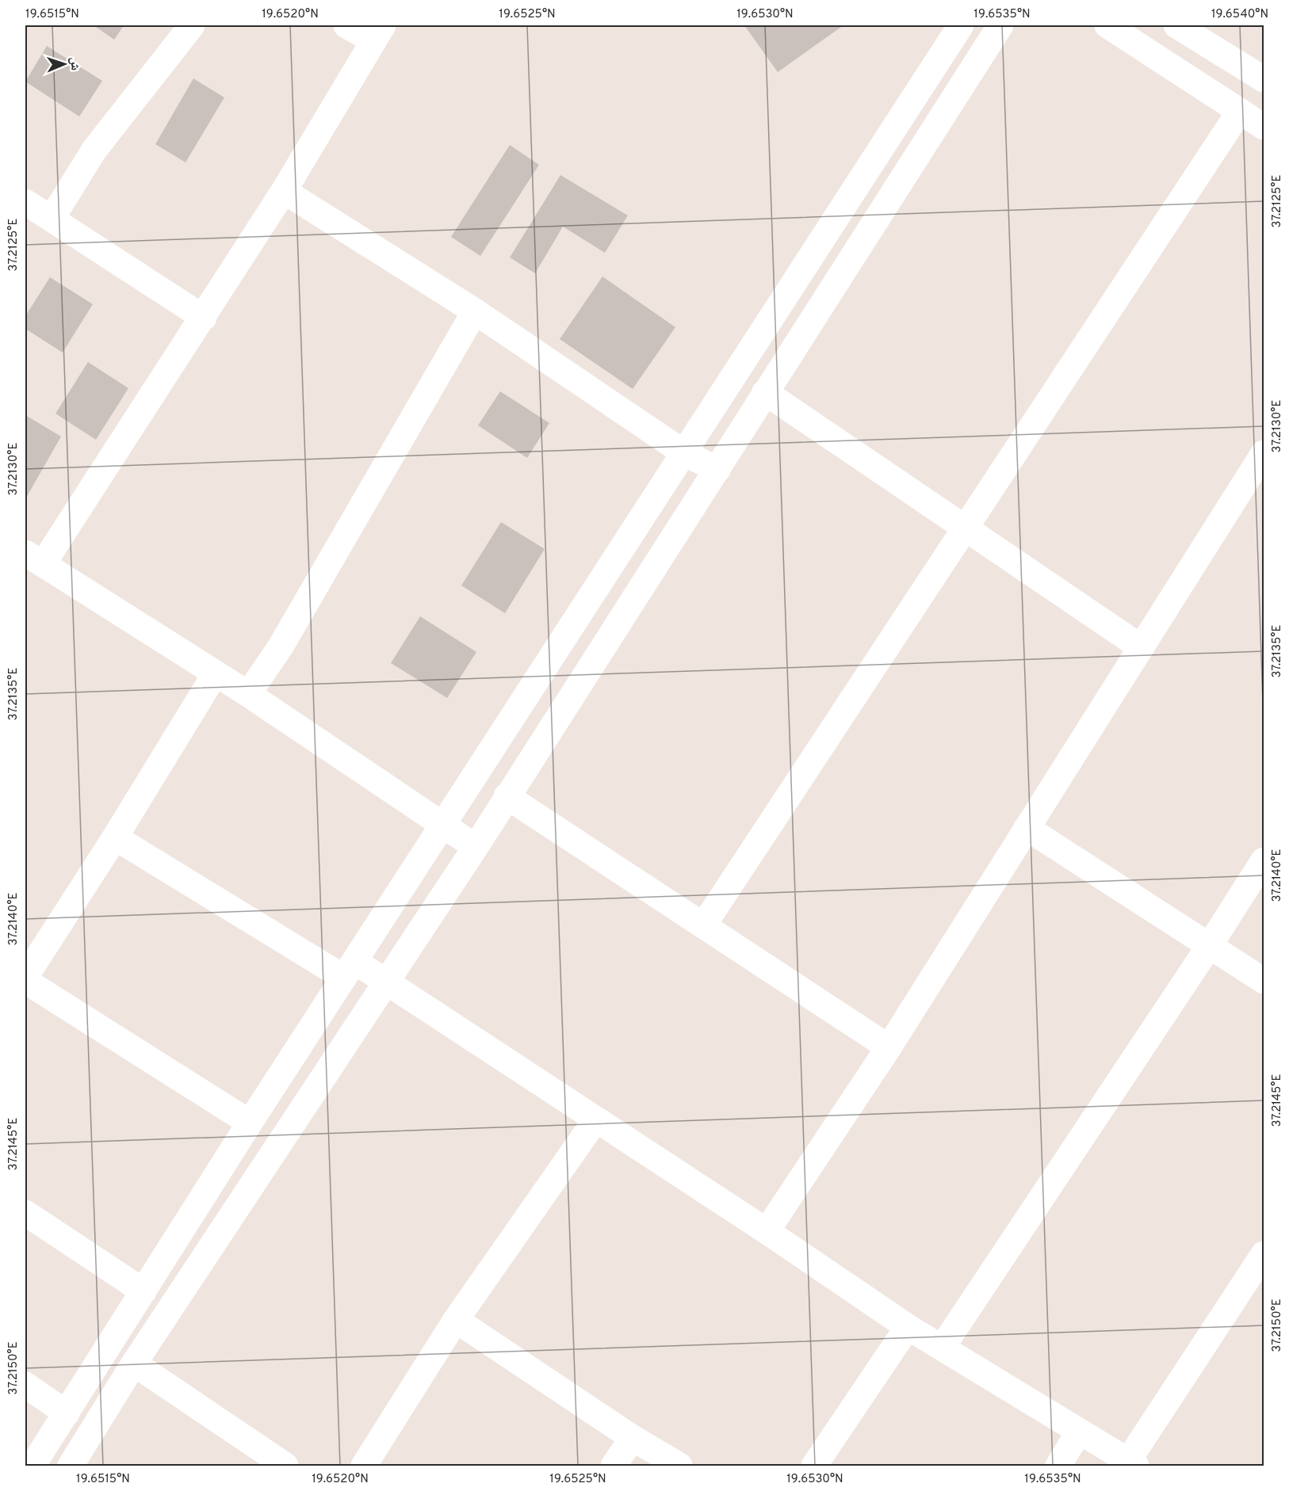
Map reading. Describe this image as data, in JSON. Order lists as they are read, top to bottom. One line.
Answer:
{"north":"right","coordinates":["19.6515°N","19.6520°N","19.6525°N","19.6530°N","19.6535°N","19.6540°N","37.2125°E","37.2130°E","37.2135°E","37.2140°E","37.2145°E","37.2150°E"]}
